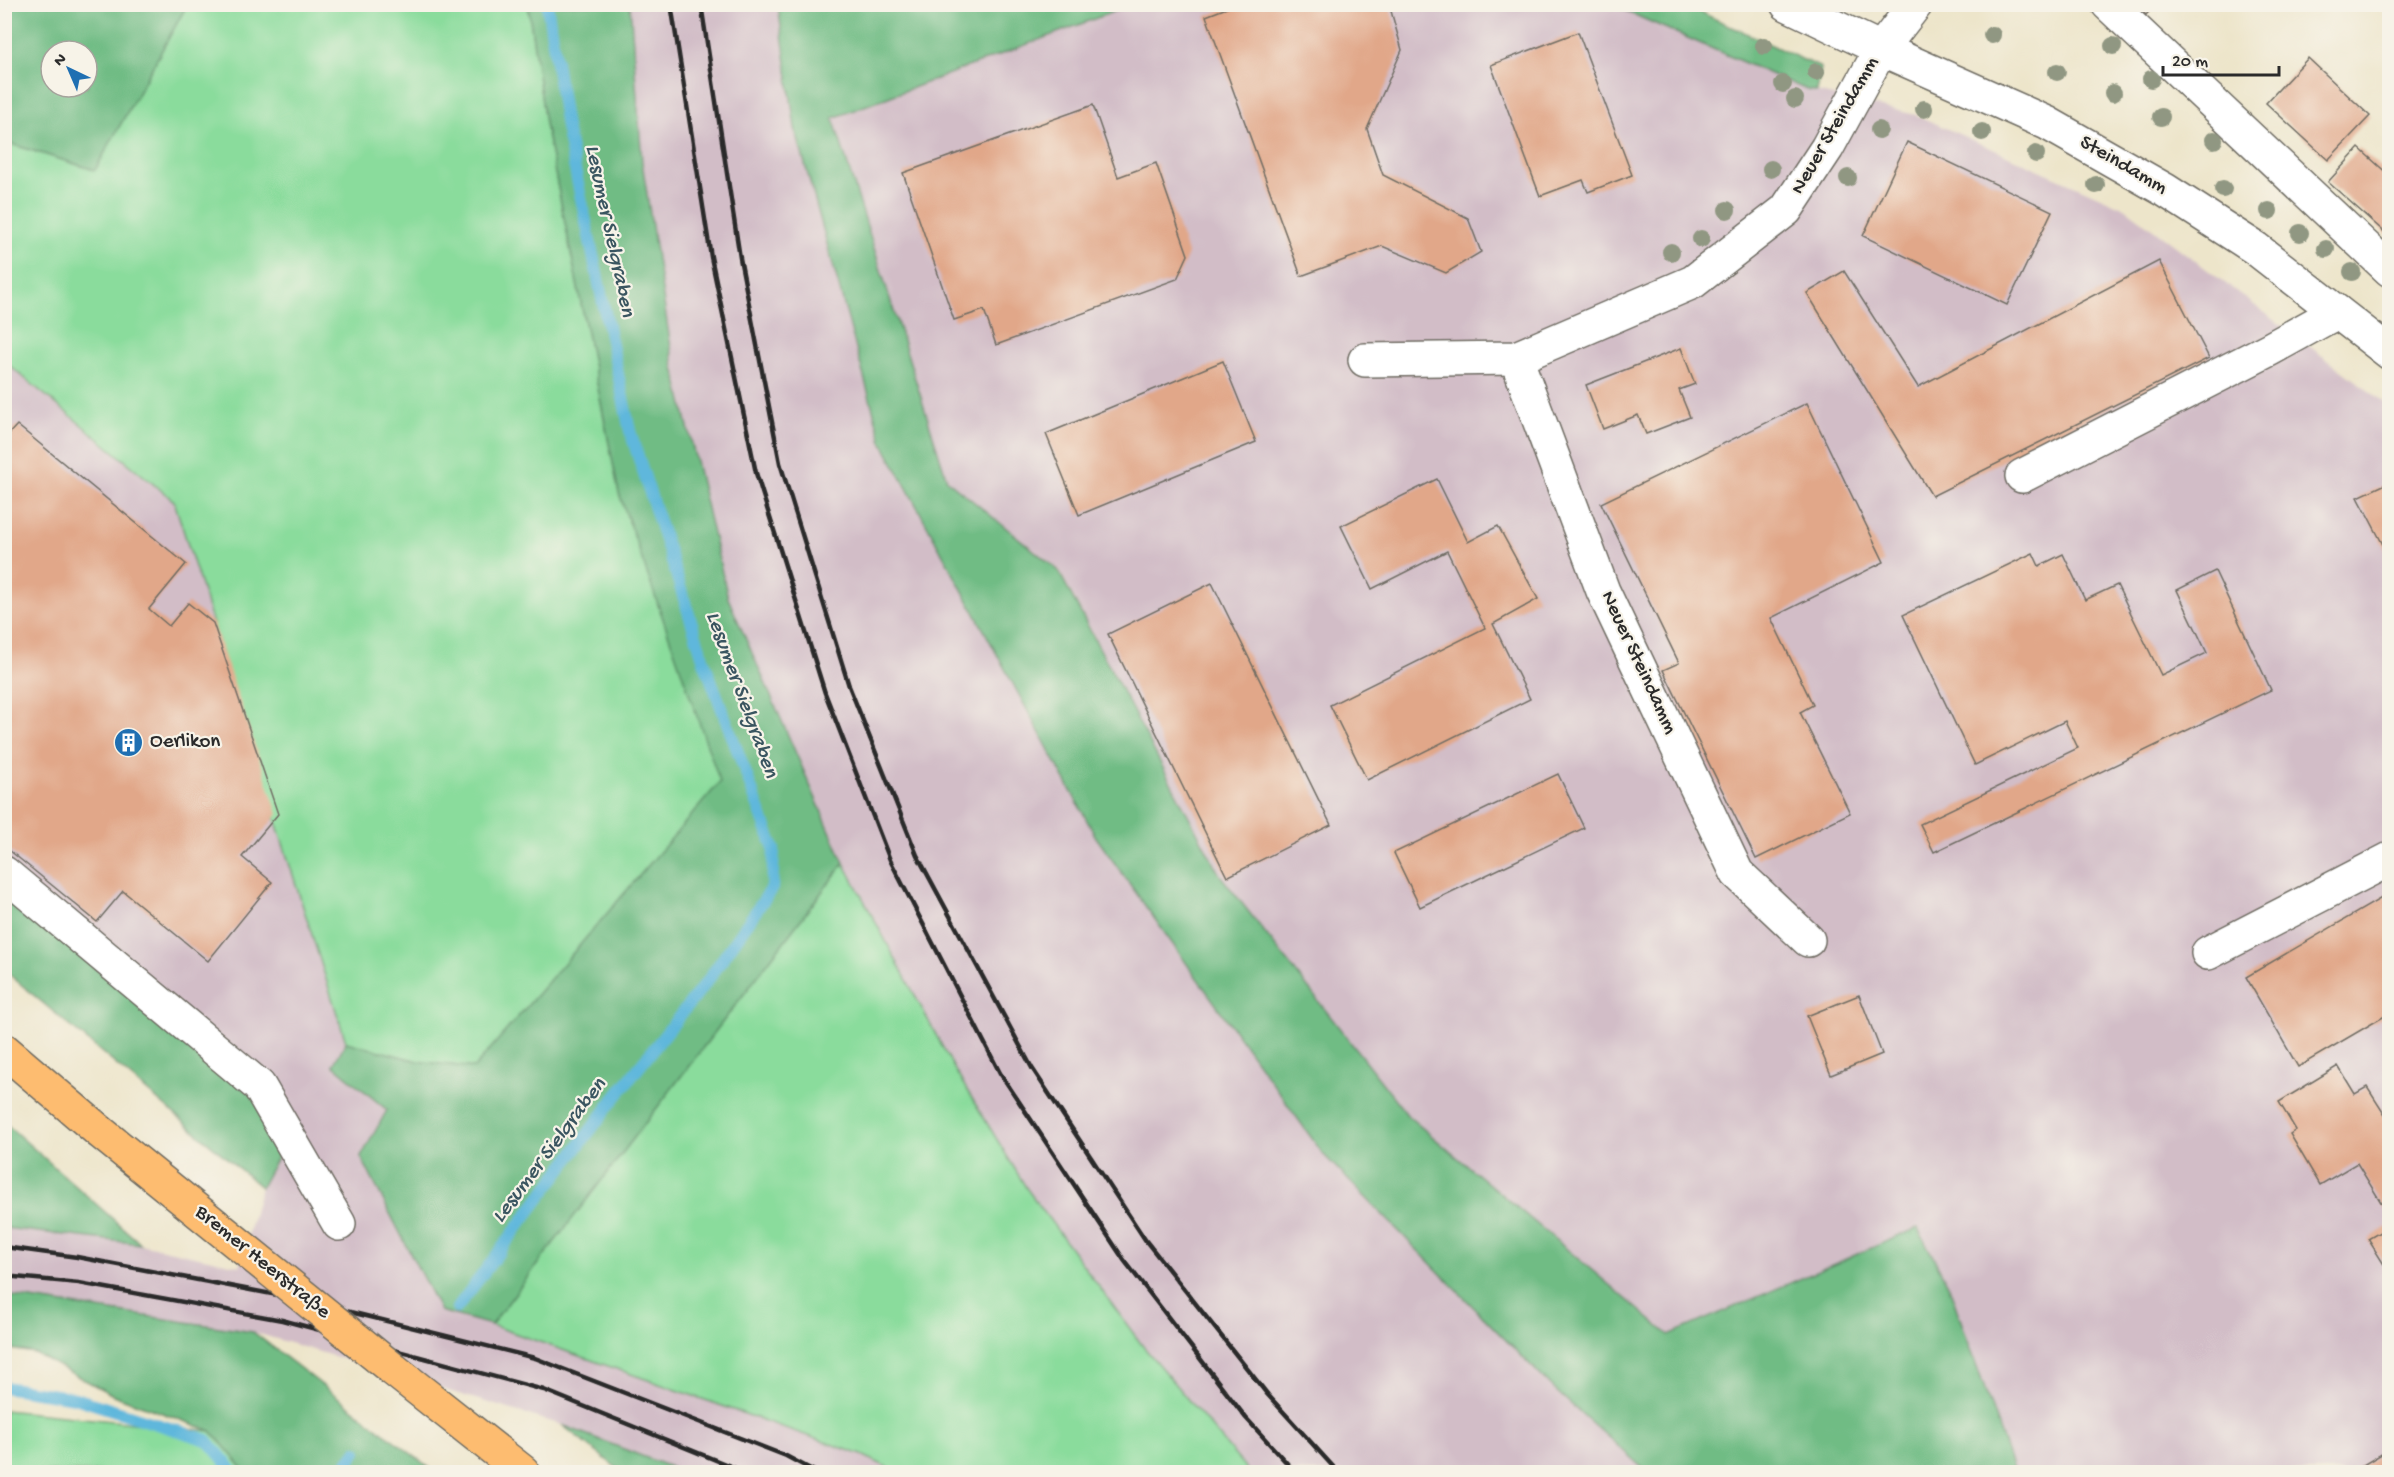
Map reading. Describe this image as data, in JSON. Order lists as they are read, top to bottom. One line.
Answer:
{"streets":{"main road":["Bremer Heerstraße"],"street":["Neuer Steindamm","Steindamm"]},"crossings":[["Neuer Steindamm","Steindamm"]],"water":["Lesumer Sielgraben"],"places":{"building":["Oerlikon"]},"scale_bar":"20 m","north":"top left"}
